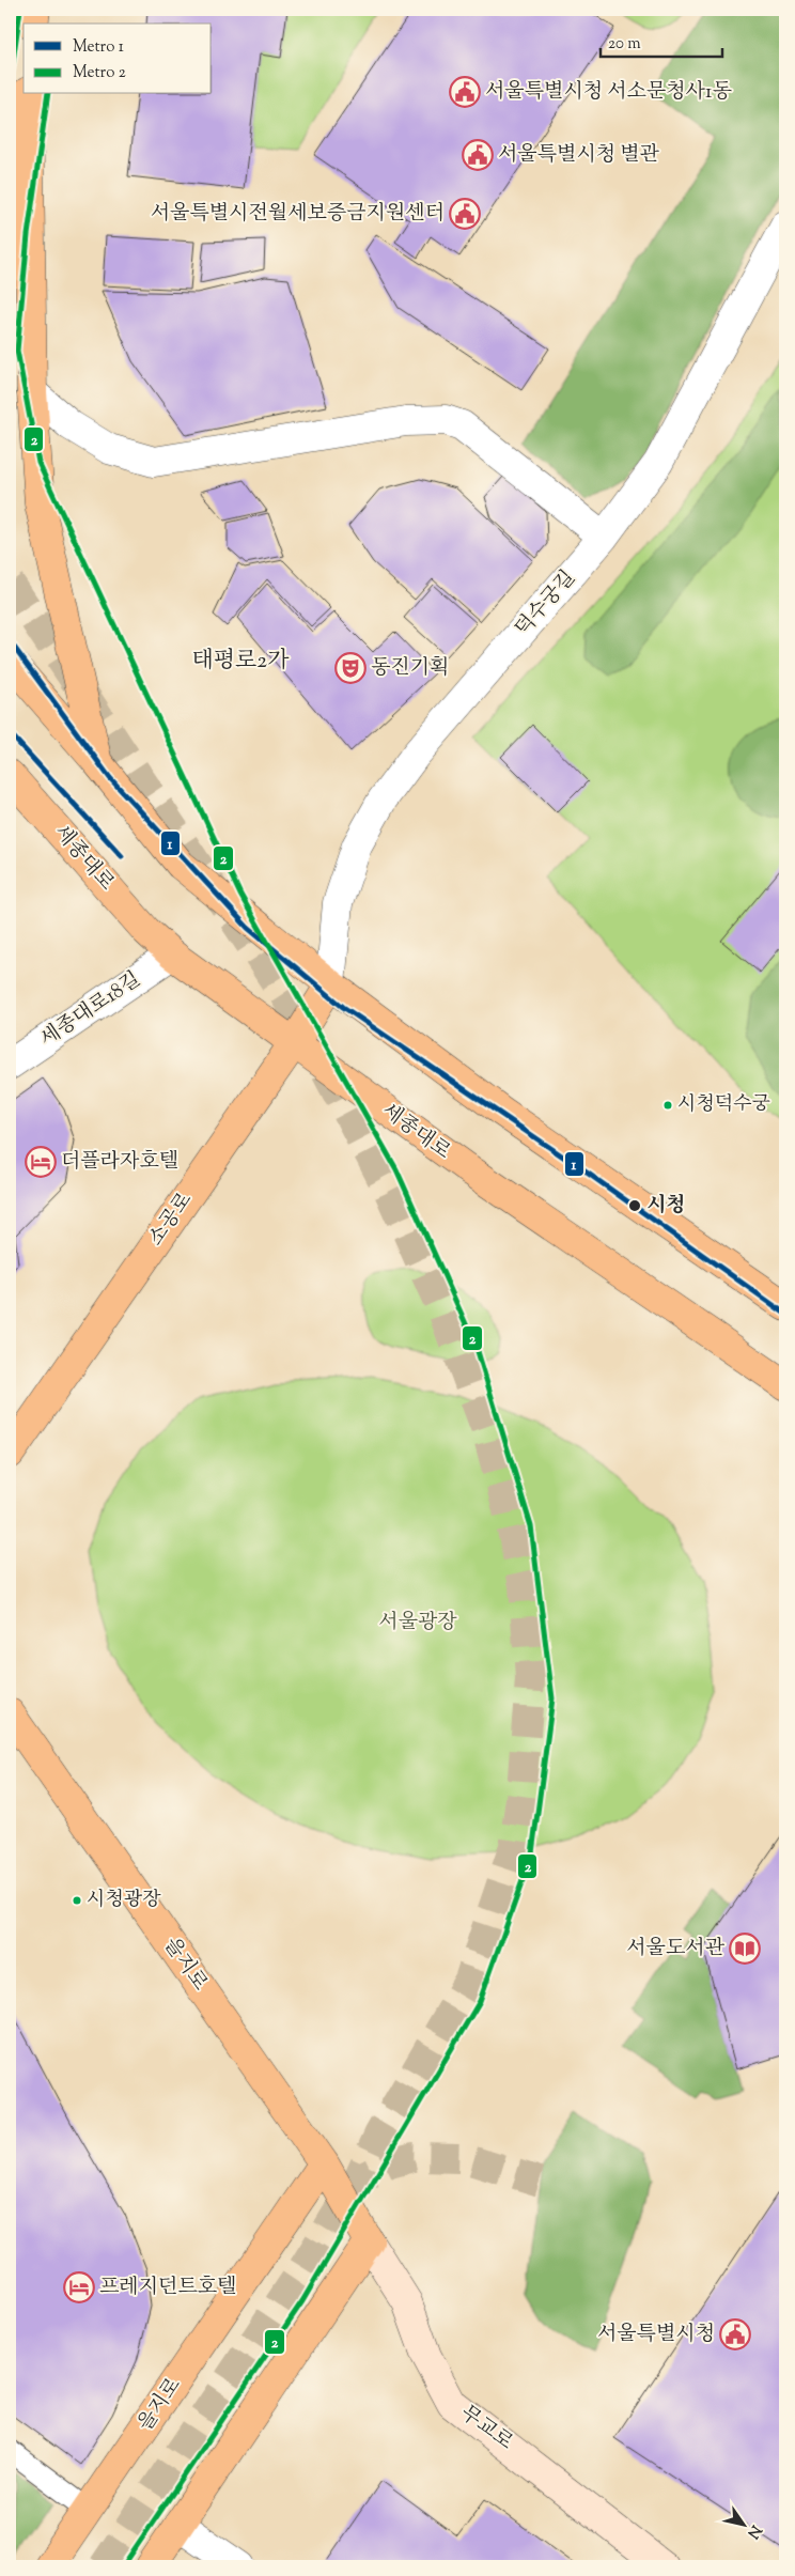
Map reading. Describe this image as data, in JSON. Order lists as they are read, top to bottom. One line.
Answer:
{"streets":{"main road":["세종대로","소공로","을지로","무교로"],"street":["덕수궁길","세종대로18길"]},"crossings":[["덕수궁길","소공로"],["세종대로","세종대로18길"],["세종대로","소공로"],["을지로","무교로"]],"districts":["태평로2가"],"parks":["서울광장"],"places":{"public building":["서울특별시청 서소문청사1동","서울특별시청 별관","서울특별시전월세보증금지원센터","서울특별시청"],"theatre":["동진기획"],"other":["시청덕수궁","시청","시청광장"],"hotel":["더플라자호텔","프레지던트호텔"],"library":["서울도서관"]},"lines":["metro line 2","metro line 1"],"legend":["Metro 1","Metro 2"],"scale_bar":"20 m","north":"bottom right"}
